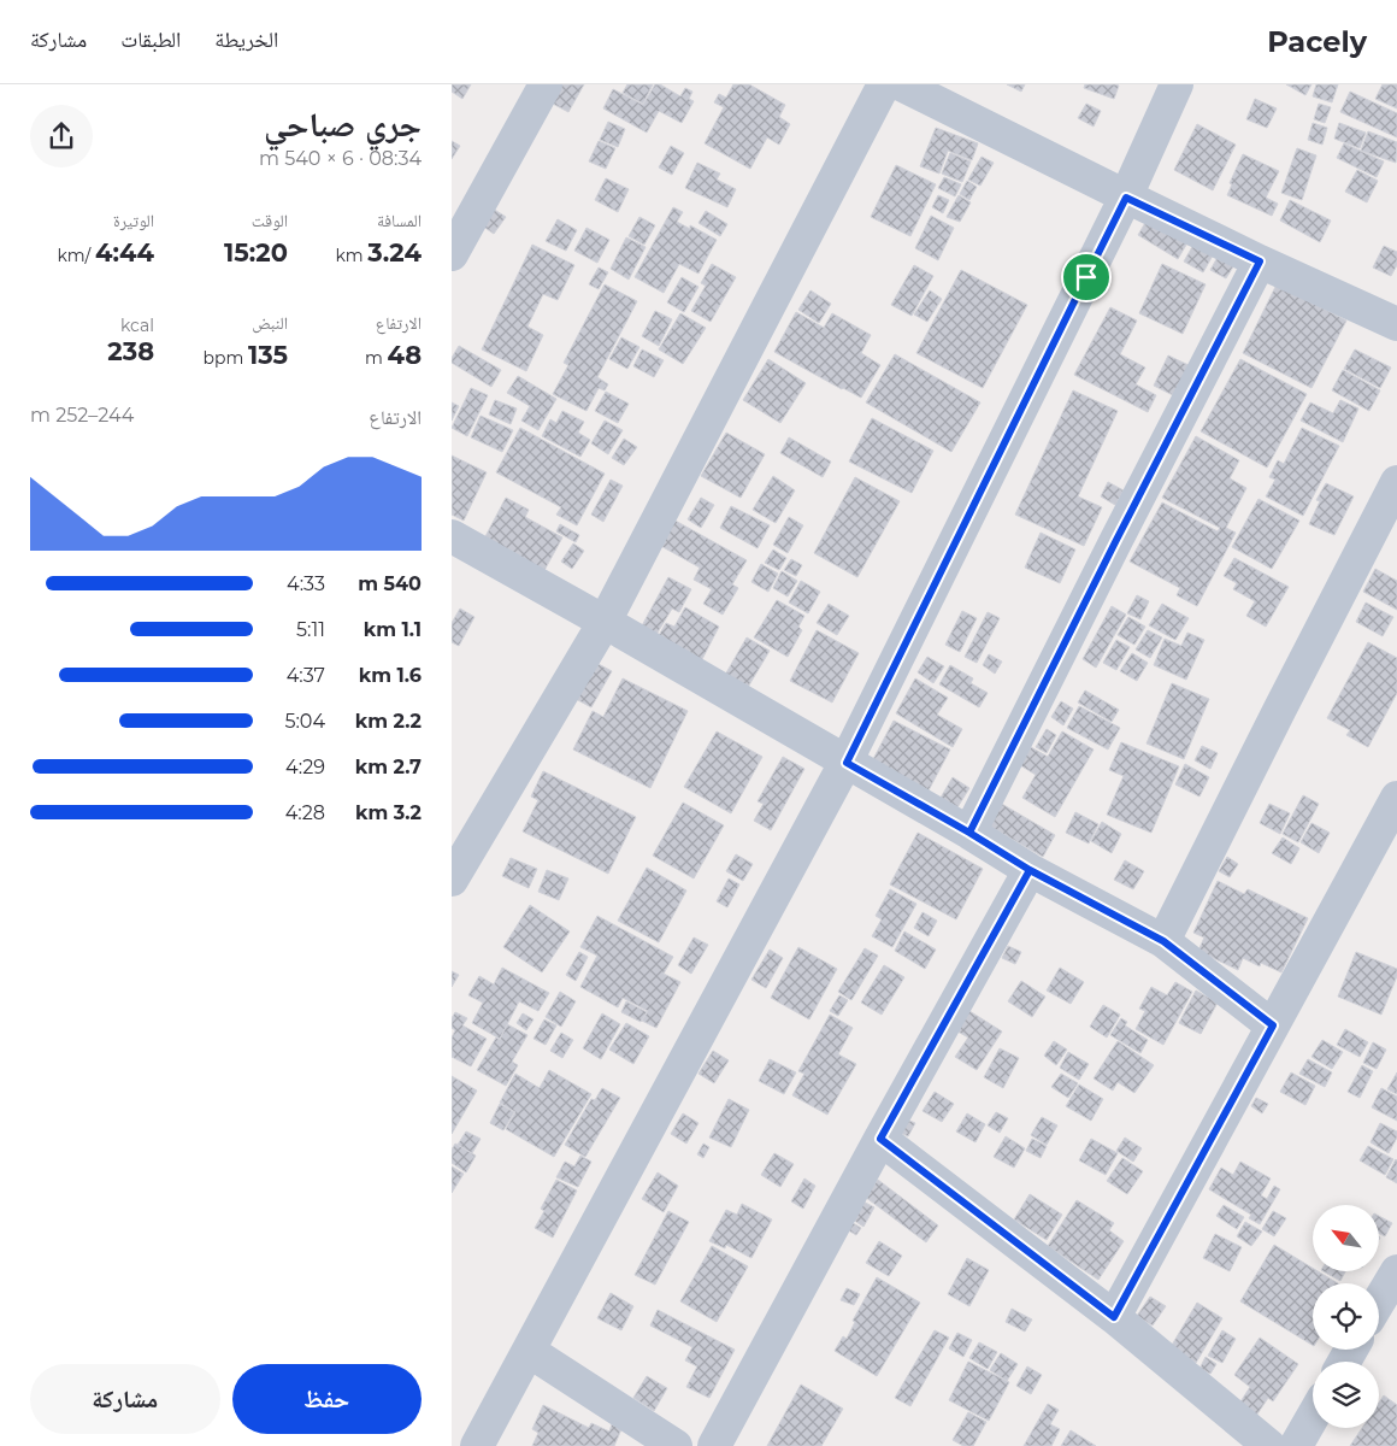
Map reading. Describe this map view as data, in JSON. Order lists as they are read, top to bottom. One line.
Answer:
{"north":"top left","page":{"header":"Pacely","nav":["الخريطة","الطبقات","مشاركة"],"heading":["جري صباحي","08:34 · 6 × 540 m"],"stats":[["المسافة","3.24 km"],["الوقت","15:20"],["الوتيرة","4:44 /km"],["الارتفاع","48 m"],["النبض","135 bpm"],["kcal","238"]],"chart":["الارتفاع","244–252 m"],"list":[{"name":"540 m","note":"4:33"},{"name":"1.1 km","note":"5:11"},{"name":"1.6 km","note":"4:37"},{"name":"2.2 km","note":"5:04"},{"name":"2.7 km","note":"4:29"},{"name":"3.2 km","note":"4:28"}],"buttons":["حفظ","مشاركة"]}}
